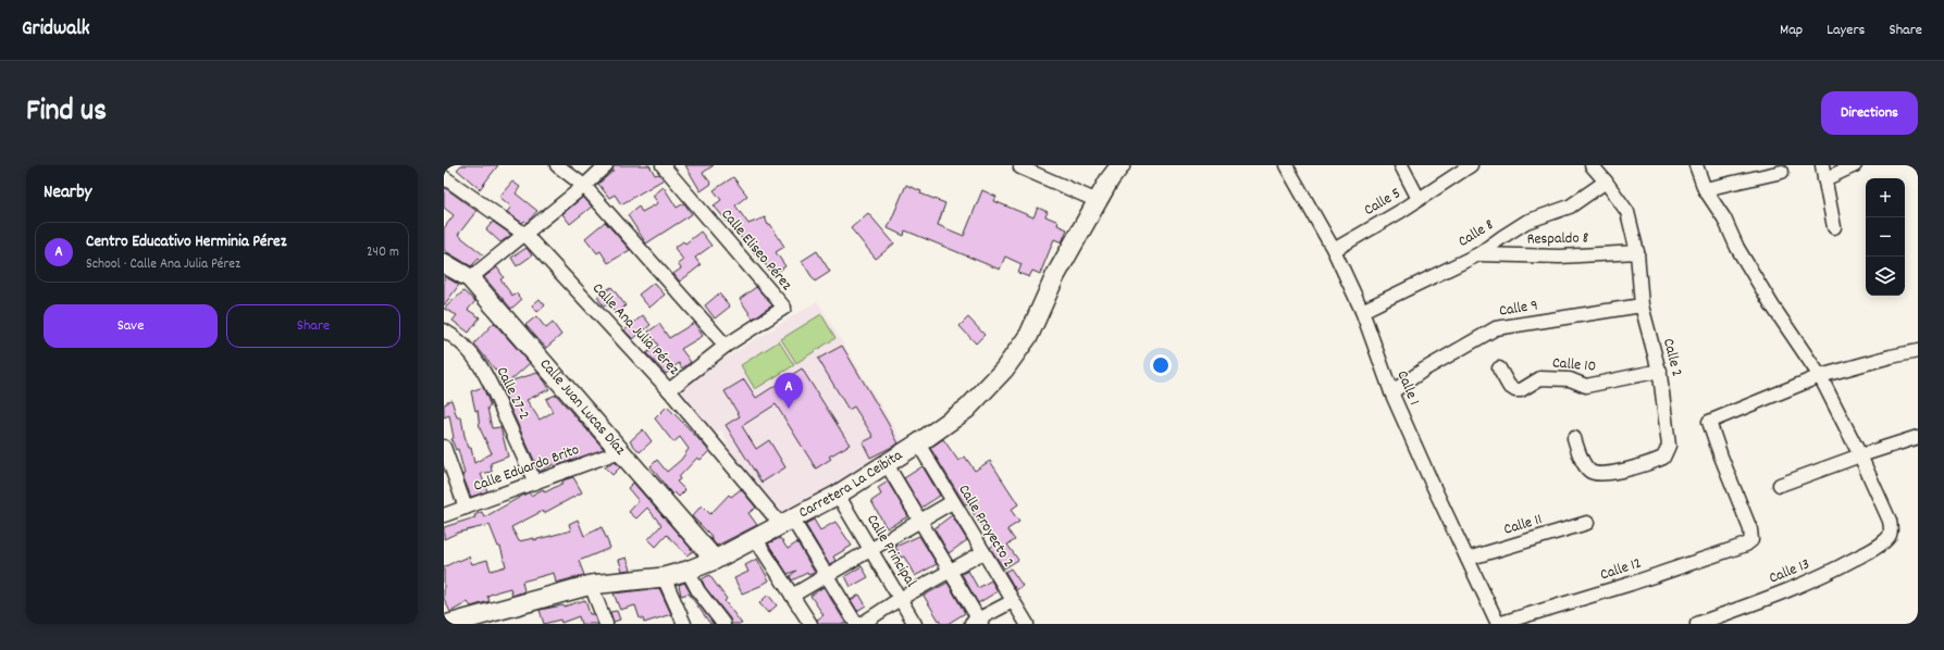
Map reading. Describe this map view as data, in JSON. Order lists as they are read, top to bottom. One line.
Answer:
{"streets":{"main road":["Calle Juan Lucas Díaz","Carretera La Ceibita"],"street":["Calle 5","Calle 8","Respaldo 8","Calle Eliseo Pérez","Calle 9","Calle Ana Julia Pérez","Calle 2","Calle 10","Calle 1","Calle 27-2","Calle Eduardo Brito","Calle 11","Calle Proyecto 2","Calle Principal","Calle 12","Calle 13"]},"crossings":[["Calle 5","Calle 1"],["Calle 8","Respaldo 8"],["Calle 8","Calle 2"],["Calle 8","Calle 1"],["Respaldo 8","Calle 2"],["Calle Eliseo Pérez","Calle Ana Julia Pérez"],["Calle 9","Calle 2"],["Calle 9","Calle 1"],["Calle Ana Julia Pérez","Carretera La Ceibita"],["Calle 2","Calle 10"],["Calle 1","Calle 11"],["Calle 1","Calle 12"],["Calle 27-2","Calle Eduardo Brito"],["Calle Juan Lucas Díaz","Calle Eduardo Brito"],["Calle Juan Lucas Díaz","Carretera La Ceibita"],["Carretera La Ceibita","Calle Proyecto 2"],["Carretera La Ceibita","Calle Principal"]],"page":{"header":"Gridwalk","nav":["Map","Layers","Share"],"title":"Find us","buttons":["Directions",["Save","Share"]],"heading":"Nearby","map_buttons":["+","−"],"list":[{"mark":"A","name":"Centro Educativo Herminia Pérez","note":"School · Calle Ana Julia Pérez","value":"240 m"}],"pins":"A"}}
